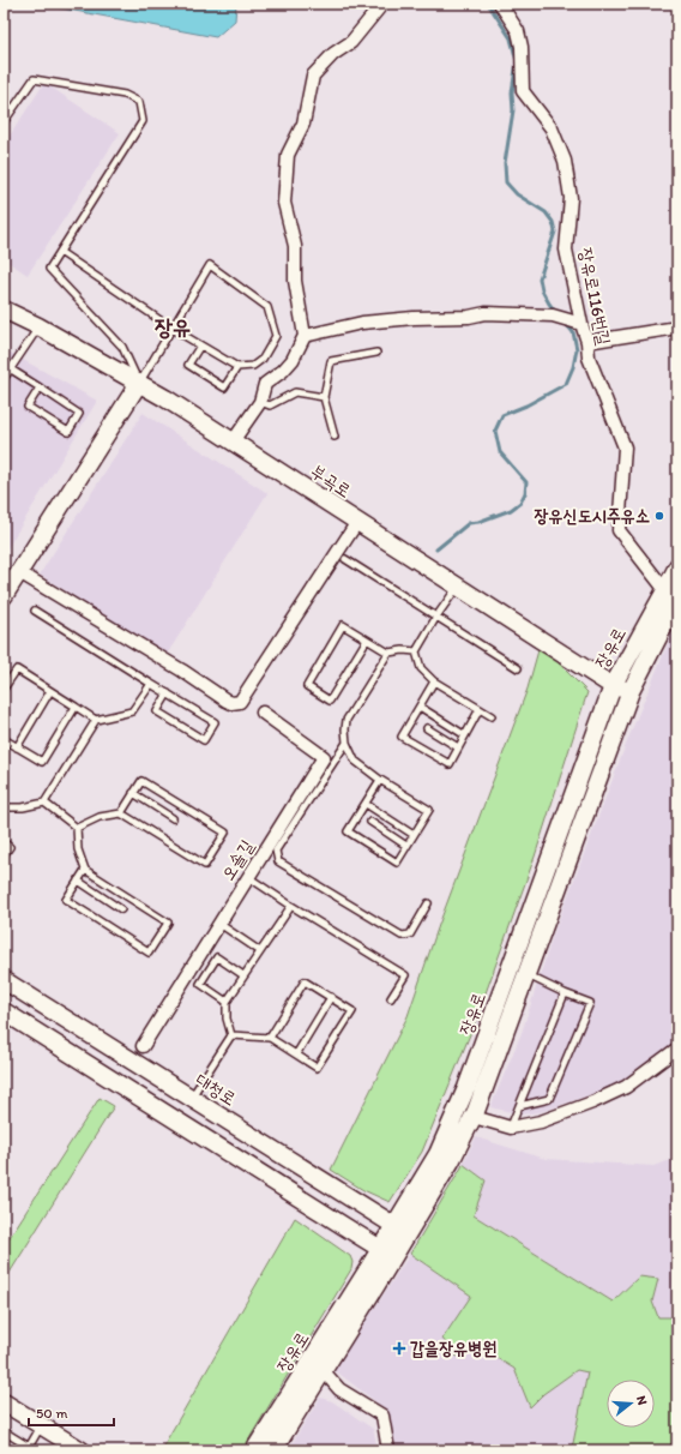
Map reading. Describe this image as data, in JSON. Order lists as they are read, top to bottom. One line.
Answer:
{"streets":{"main road":["부곡로","장유로","대청로"],"street":["장유로116번길","오솔길"]},"crossings":[["장유로116번길","장유로"],["부곡로","장유로"],["장유로","대청로"]],"districts":["장유"],"places":{"other":["장유신도시주유소"],"health":["갑을장유병원"]},"scale_bar":"50 m","north":"right"}
